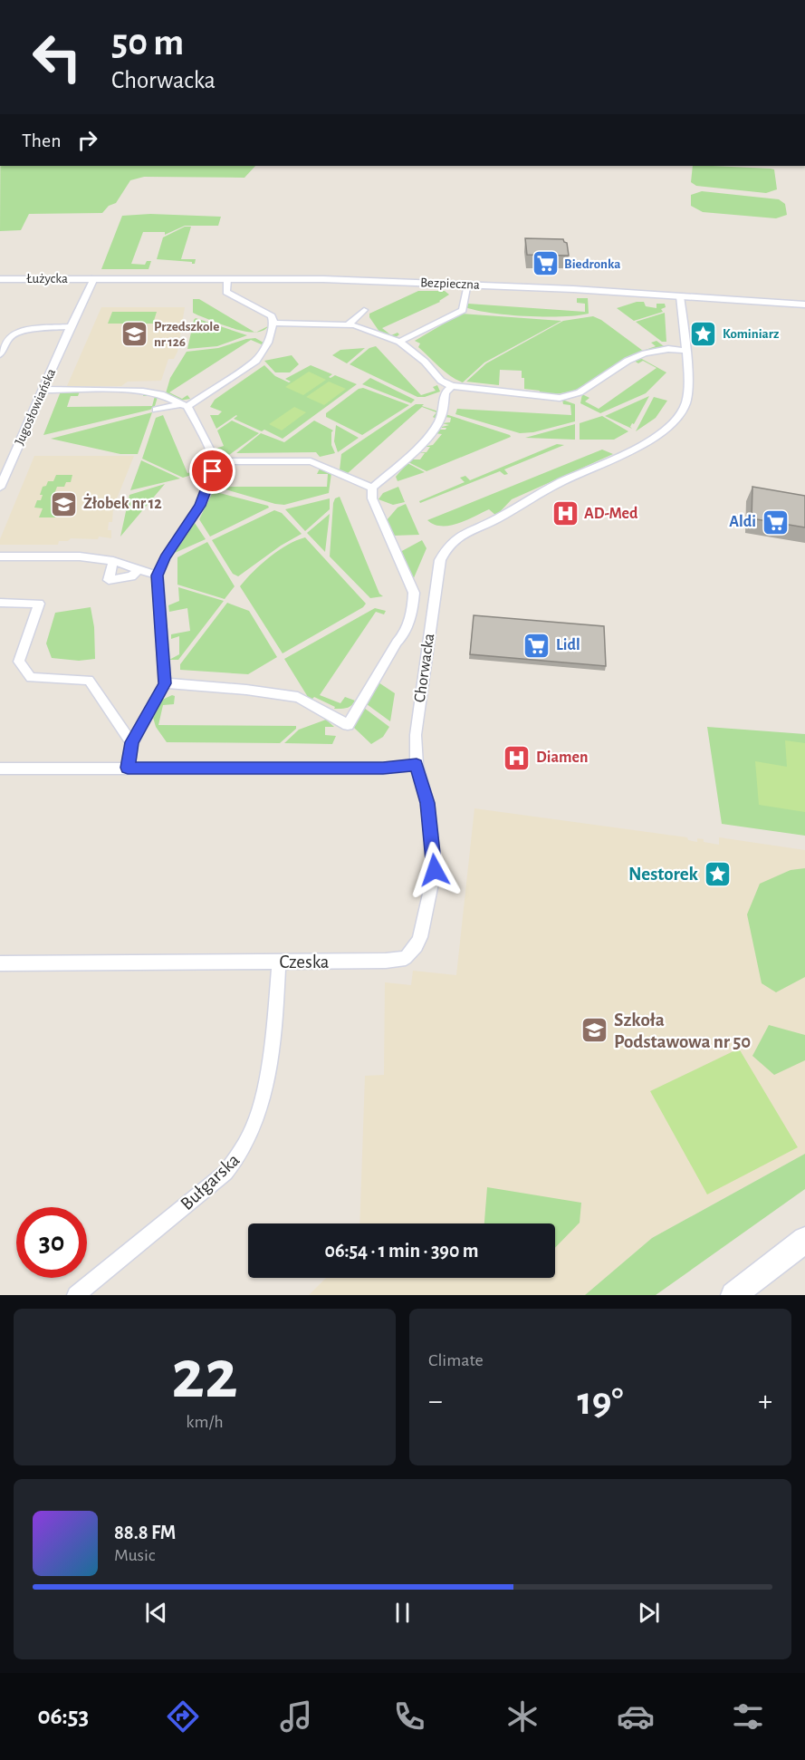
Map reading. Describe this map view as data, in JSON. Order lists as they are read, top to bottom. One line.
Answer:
{"streets":{"street":["Łużycka","Bezpieczna","Jugosłowiańska","Chorwacka","Czeska","Bułgarska"]},"crossings":[["Łużycka","Bezpieczna"],["Łużycka","Jugosłowiańska"],["Bezpieczna","Jugosłowiańska"],["Bezpieczna","Chorwacka"],["Chorwacka","Czeska"],["Czeska","Bułgarska"]],"places":{"supermarket":["Biedronka","Aldi","Lidl"],"place":["Kominiarz","Nestorek"],"school or university":["Przedszkole nr 126","Żłobek nr 12","Szkoła Podstawowa nr 50"],"hospital":["AD-Med","Diamen"]},"page":{"turn":["50 m","Chorwacka"],"then":"Then","limit":"30","trip":"06:54 · 1 min · 390 m","tile":[["22","km/h"],"Climate"],"heat":["−","19°","+"],"song":["88.8 FM","Music"],"tabs":"06:53"}}
